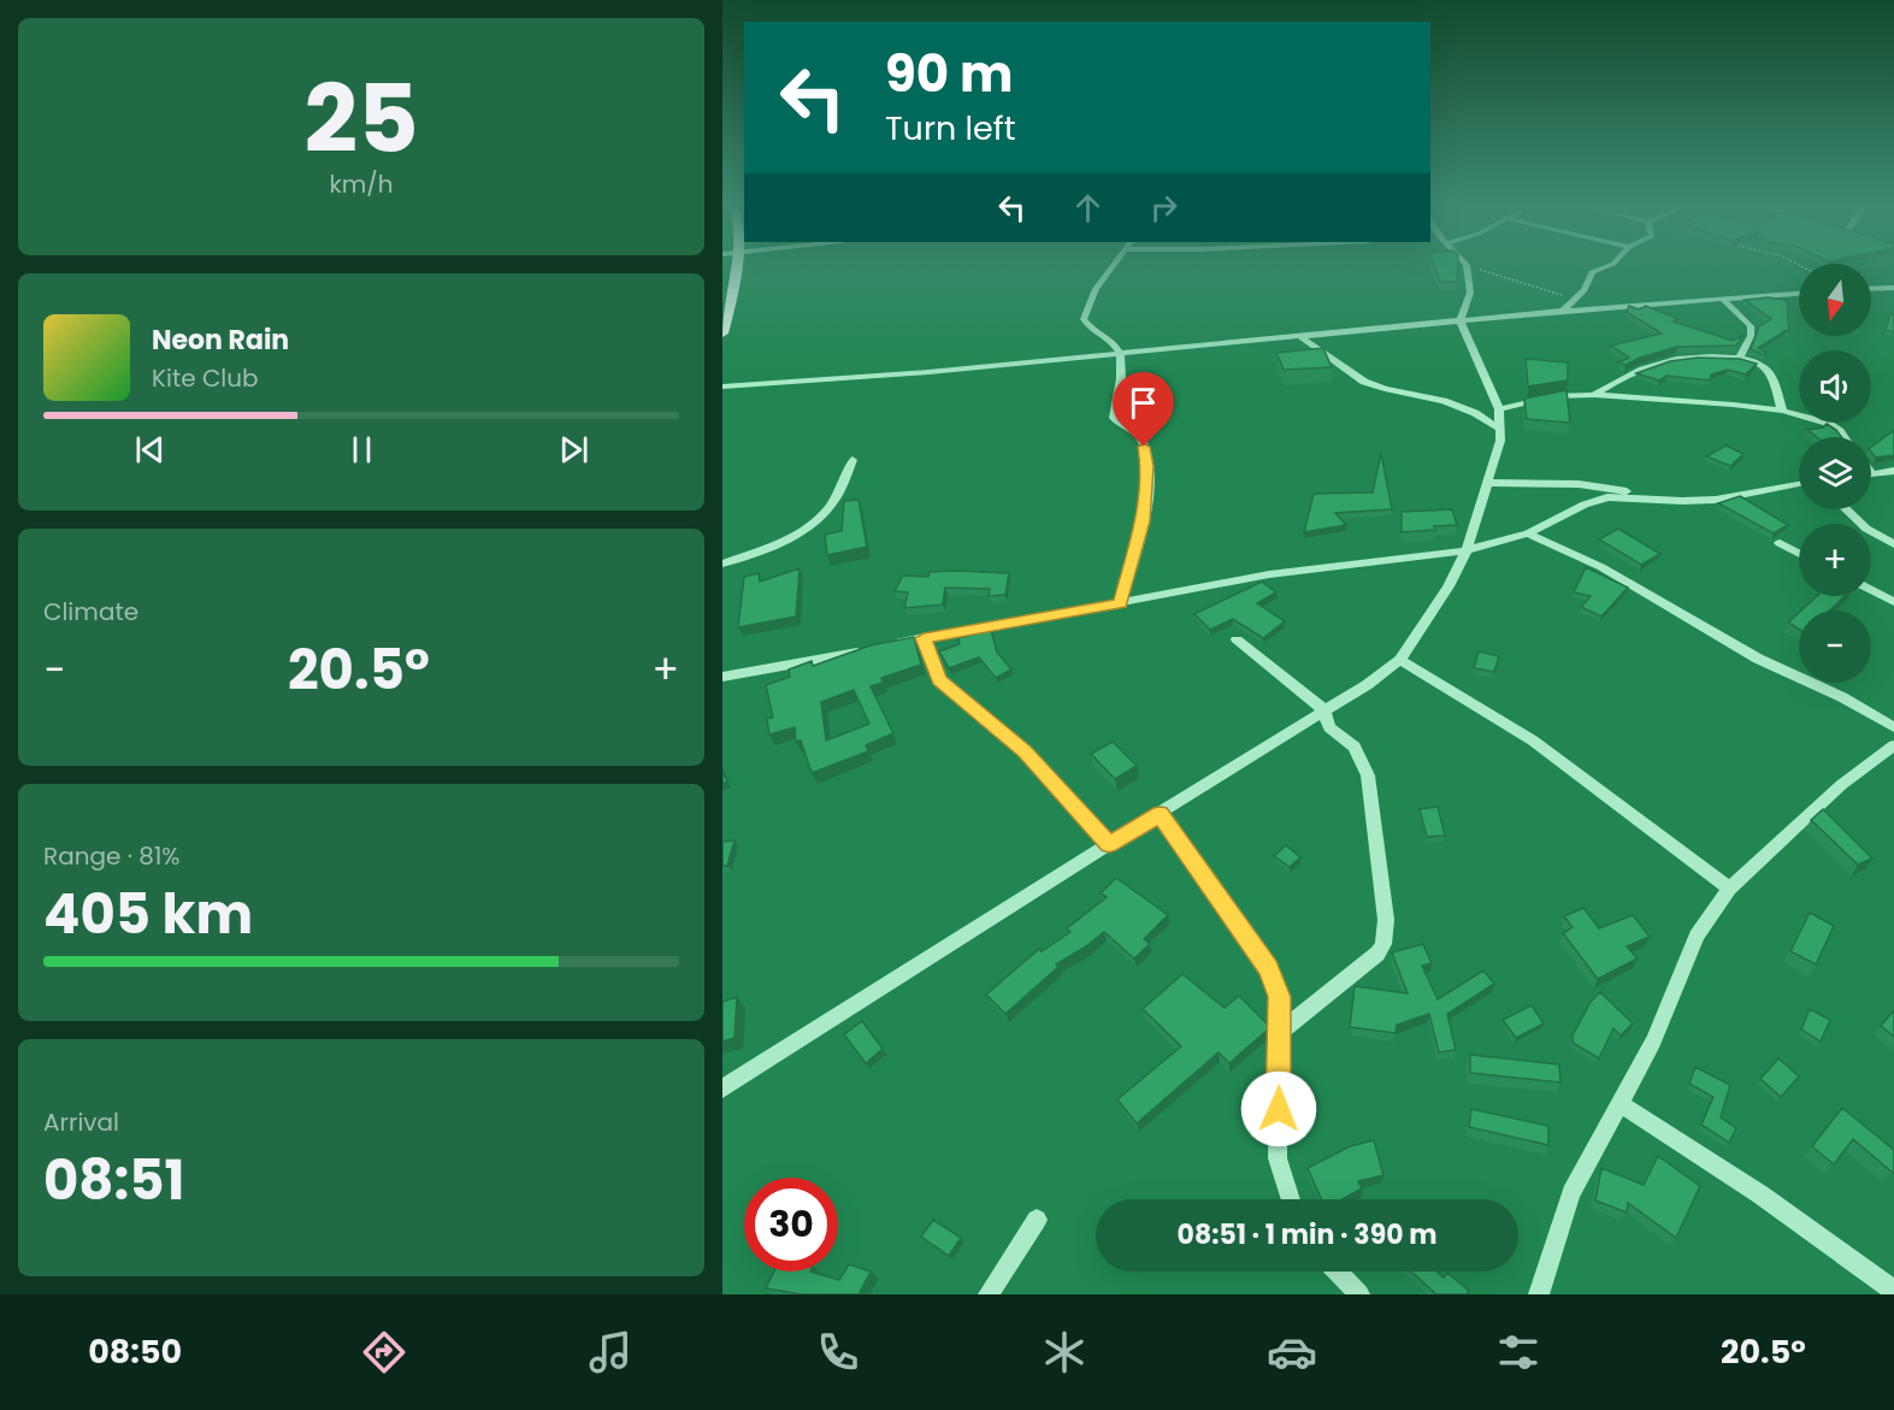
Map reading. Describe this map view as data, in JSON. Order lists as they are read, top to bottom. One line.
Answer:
{"north":"bottom","page":{"tile":[["25","km/h"],"Climate",["Range · 81%","405 km"],["Arrival","08:51"]],"turn":["90 m","Turn left"],"map_buttons":["+","−"],"song":["Neon Rain","Kite Club"],"heat":["−","20.5°","+"],"limit":"30","trip":"08:51 · 1 min · 390 m","tabs":["08:50","20.5°"]}}
